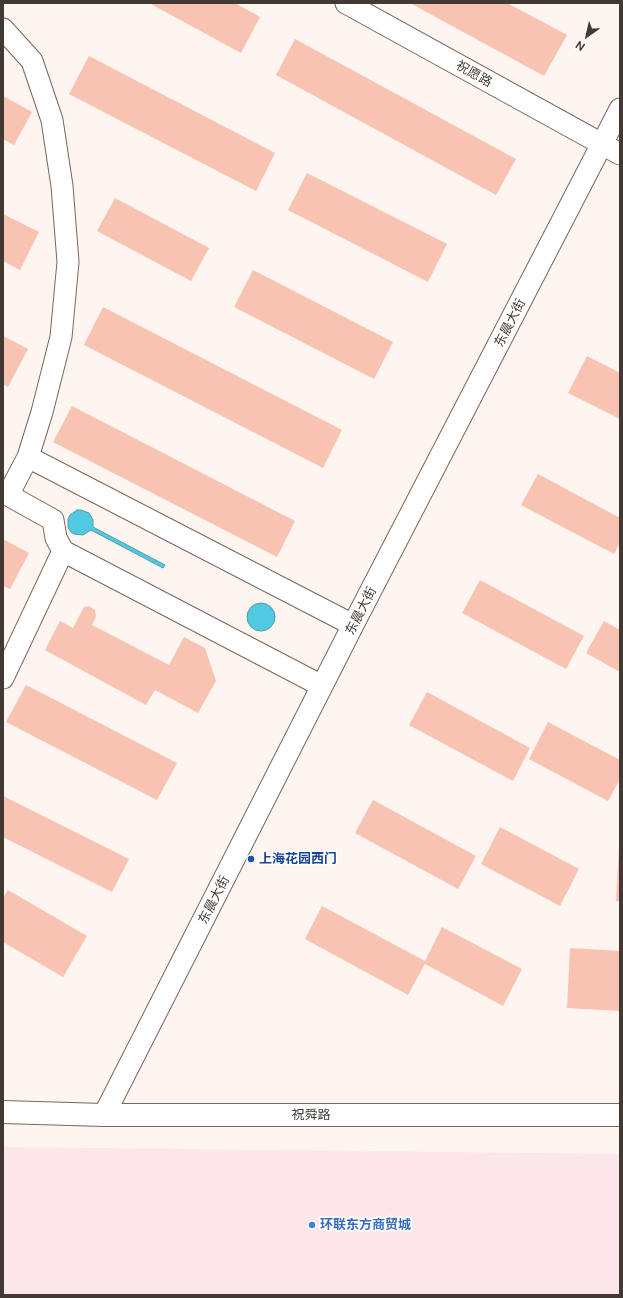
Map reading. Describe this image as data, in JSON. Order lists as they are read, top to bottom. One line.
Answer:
{"streets":{"main road":["祝舜路"],"street":["祝愿路","东晨大街"]},"crossings":[["祝愿路","东晨大街"],["东晨大街","祝舜路"]],"places":["上海花园西门","环联东方商贸城"],"north":"bottom left"}
